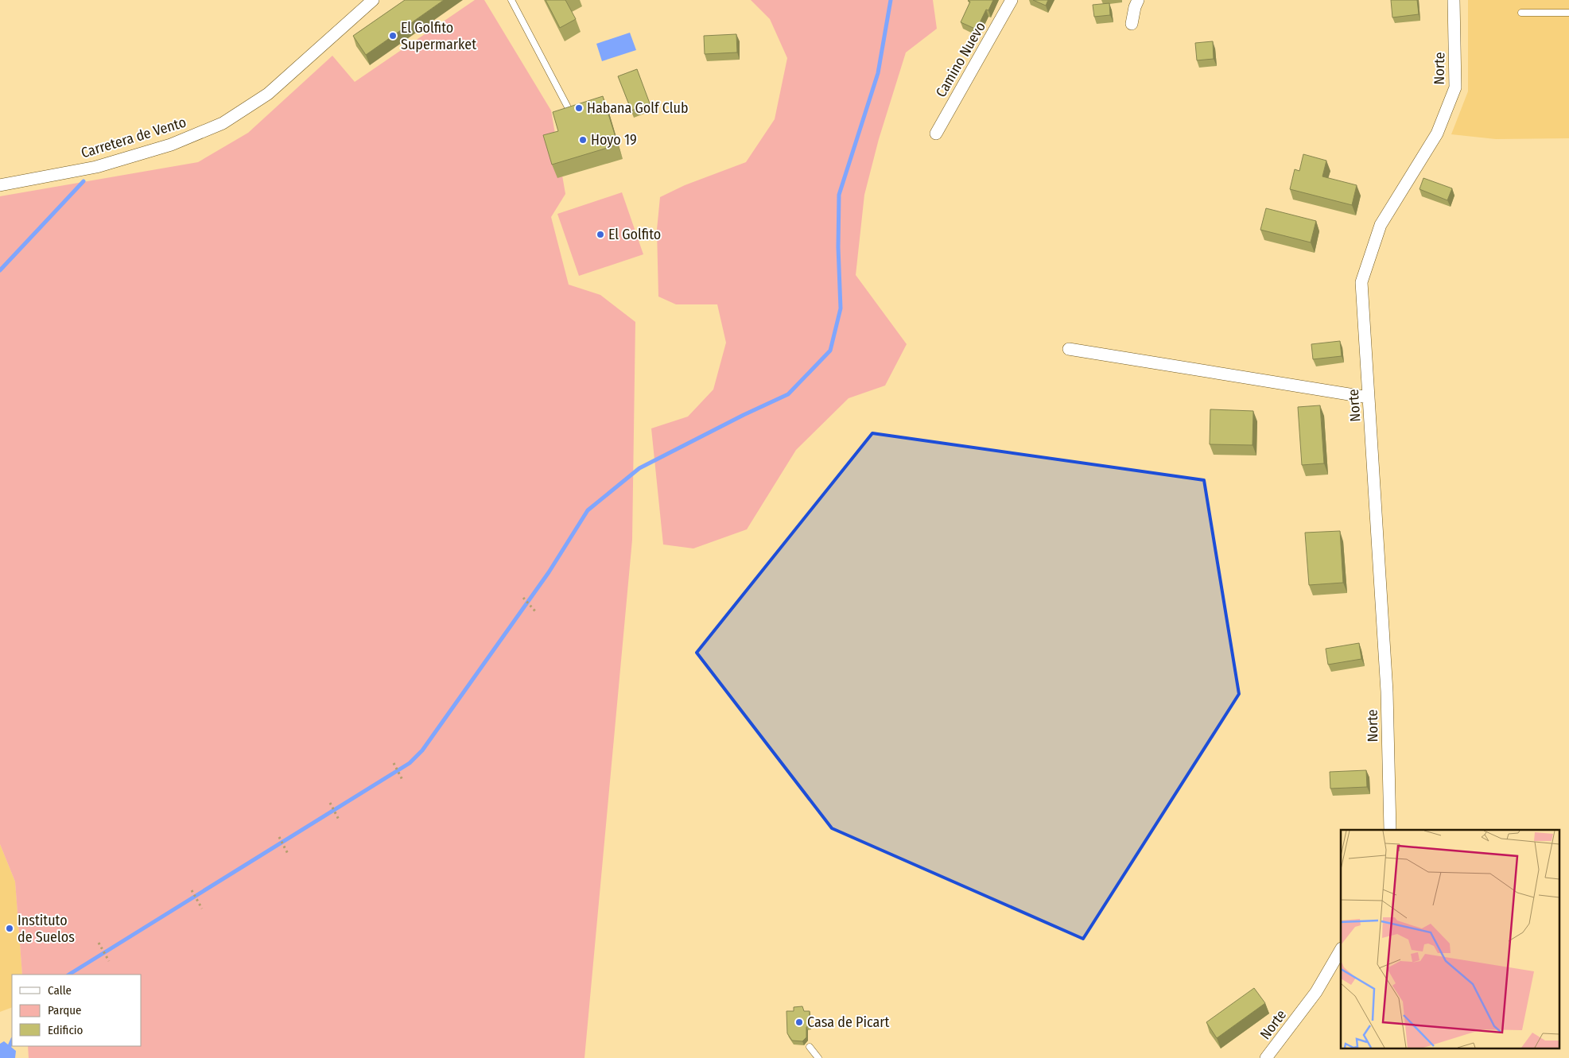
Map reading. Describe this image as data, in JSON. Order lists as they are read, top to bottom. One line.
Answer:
{"streets":{"street":["Camino Nuevo","Norte","Carretera de Vento"]},"places":["El Golfito Supermarket","Habana Golf Club","Hoyo 19","El Golfito","Instituto de Suelos","Casa de Picart"],"legend":["Calle","Parque","Edificio"]}
